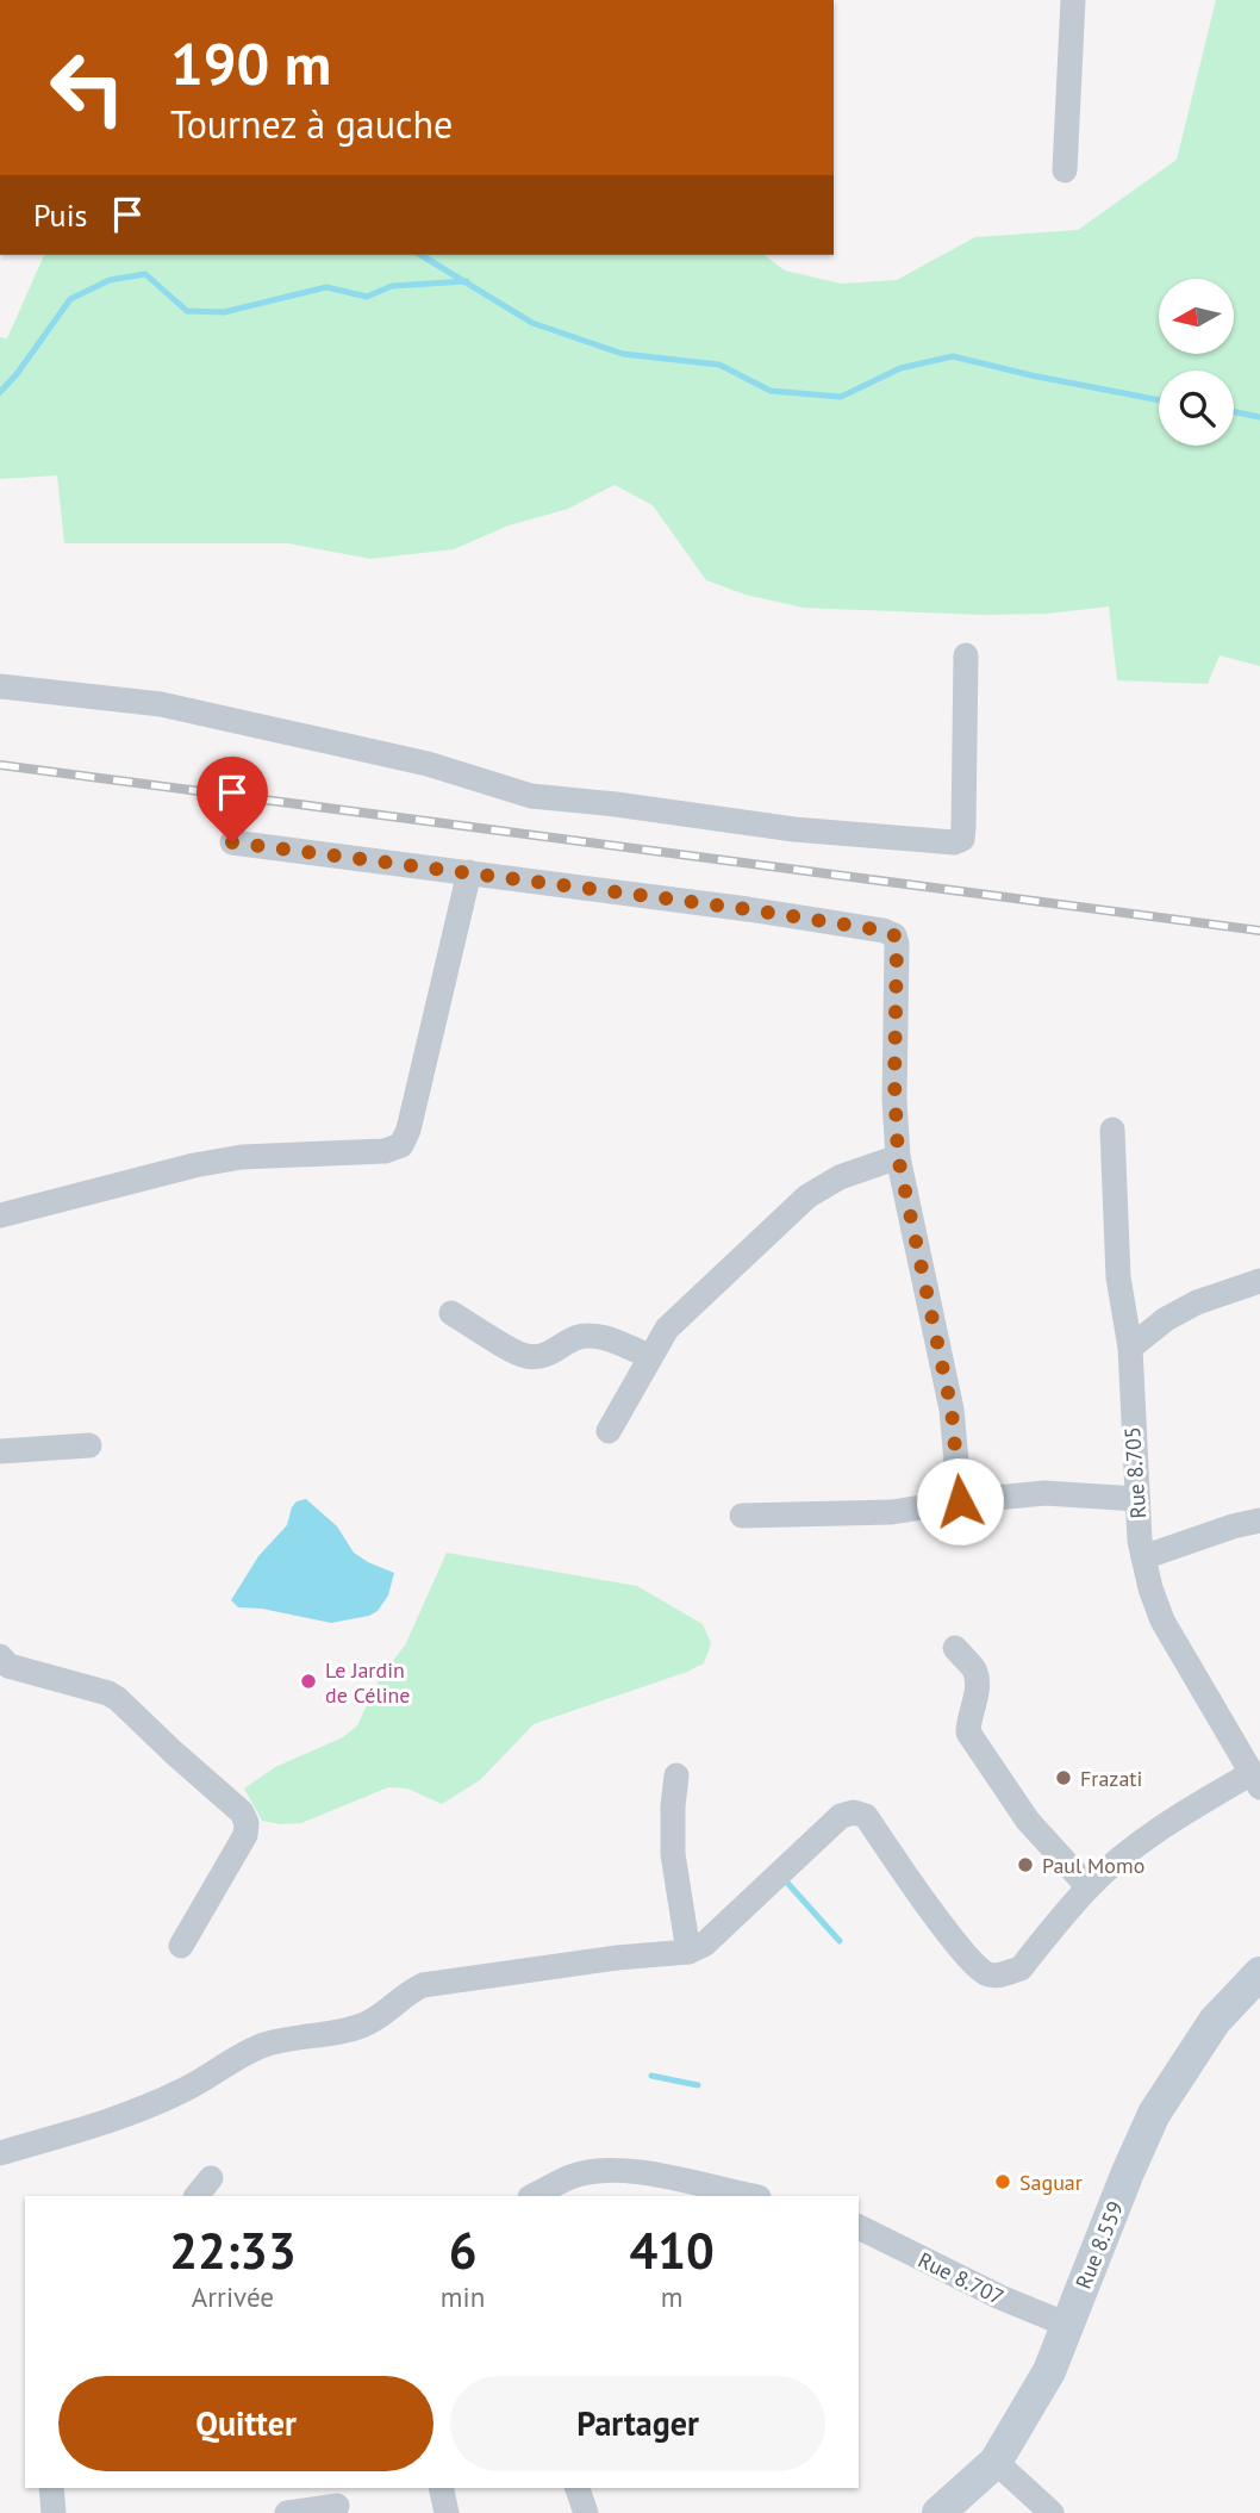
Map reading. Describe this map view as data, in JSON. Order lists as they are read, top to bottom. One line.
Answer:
{"streets":{"main road":["Rue 8.559"],"street":["Rue 8.705","Rue 8.707"]},"crossings":[["Rue 8.559","Rue 8.707"]],"places":["Le Jardin de Céline","Frazati","Paul Momo","Saguar"],"north":"left","page":{"turn":["190 m","Tournez à gauche"],"then":"Puis","eta":["22:33","Arrivée","6","min","410","m"],"buttons":["Quitter","Partager"]}}
